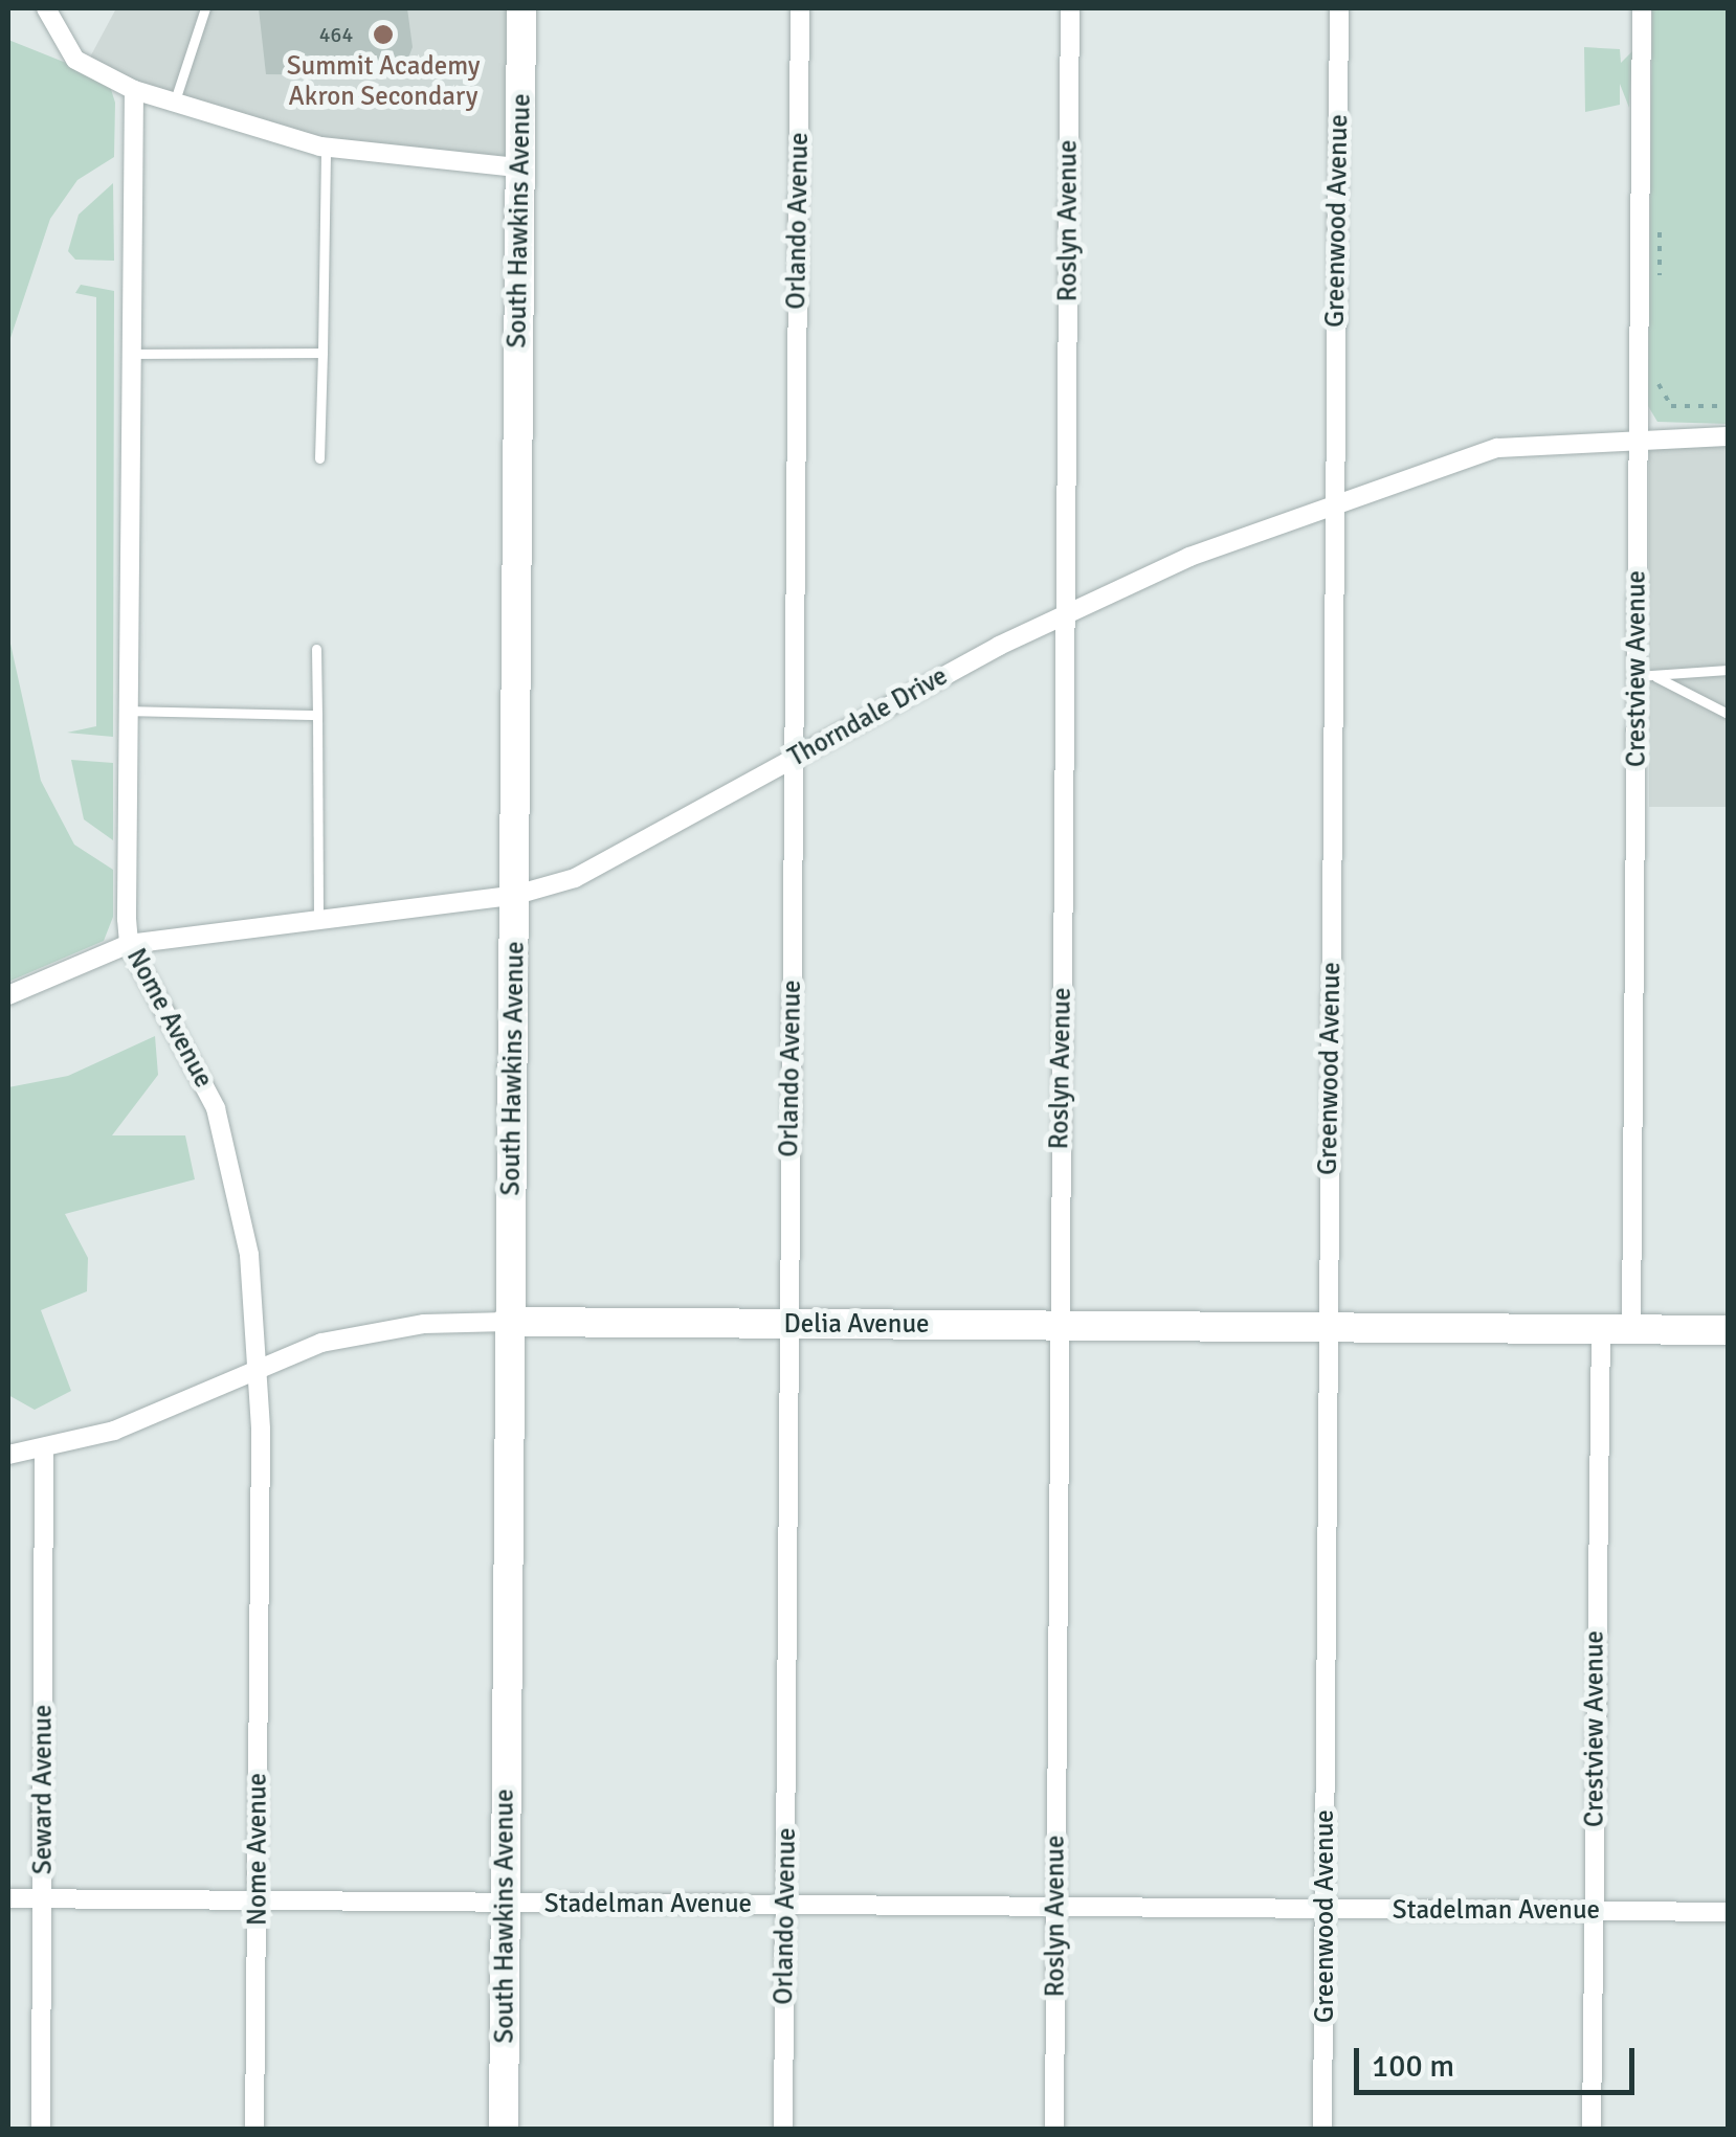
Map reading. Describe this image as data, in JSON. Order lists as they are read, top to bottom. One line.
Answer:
{"streets":{"main road":["South Hawkins Avenue","Delia Avenue"],"street":["Orlando Avenue","Roslyn Avenue","Greenwood Avenue","Crestview Avenue","Thorndale Drive","Nome Avenue","Seward Avenue","Stadelman Avenue"]},"crossings":[["South Hawkins Avenue","Thorndale Drive"],["South Hawkins Avenue","Delia Avenue"],["South Hawkins Avenue","Stadelman Avenue"],["Orlando Avenue","Thorndale Drive"],["Orlando Avenue","Delia Avenue"],["Orlando Avenue","Stadelman Avenue"],["Roslyn Avenue","Thorndale Drive"],["Roslyn Avenue","Delia Avenue"],["Roslyn Avenue","Stadelman Avenue"],["Greenwood Avenue","Thorndale Drive"],["Greenwood Avenue","Delia Avenue"],["Greenwood Avenue","Stadelman Avenue"],["Crestview Avenue","Thorndale Drive"],["Crestview Avenue","Delia Avenue"],["Crestview Avenue","Stadelman Avenue"],["Thorndale Drive","Nome Avenue"],["Nome Avenue","Delia Avenue"],["Nome Avenue","Stadelman Avenue"],["Delia Avenue","Seward Avenue"],["Seward Avenue","Stadelman Avenue"]],"places":["Summit Academy Akron Secondary"],"house_numbers":["464"],"scale_bar":"100 m"}
